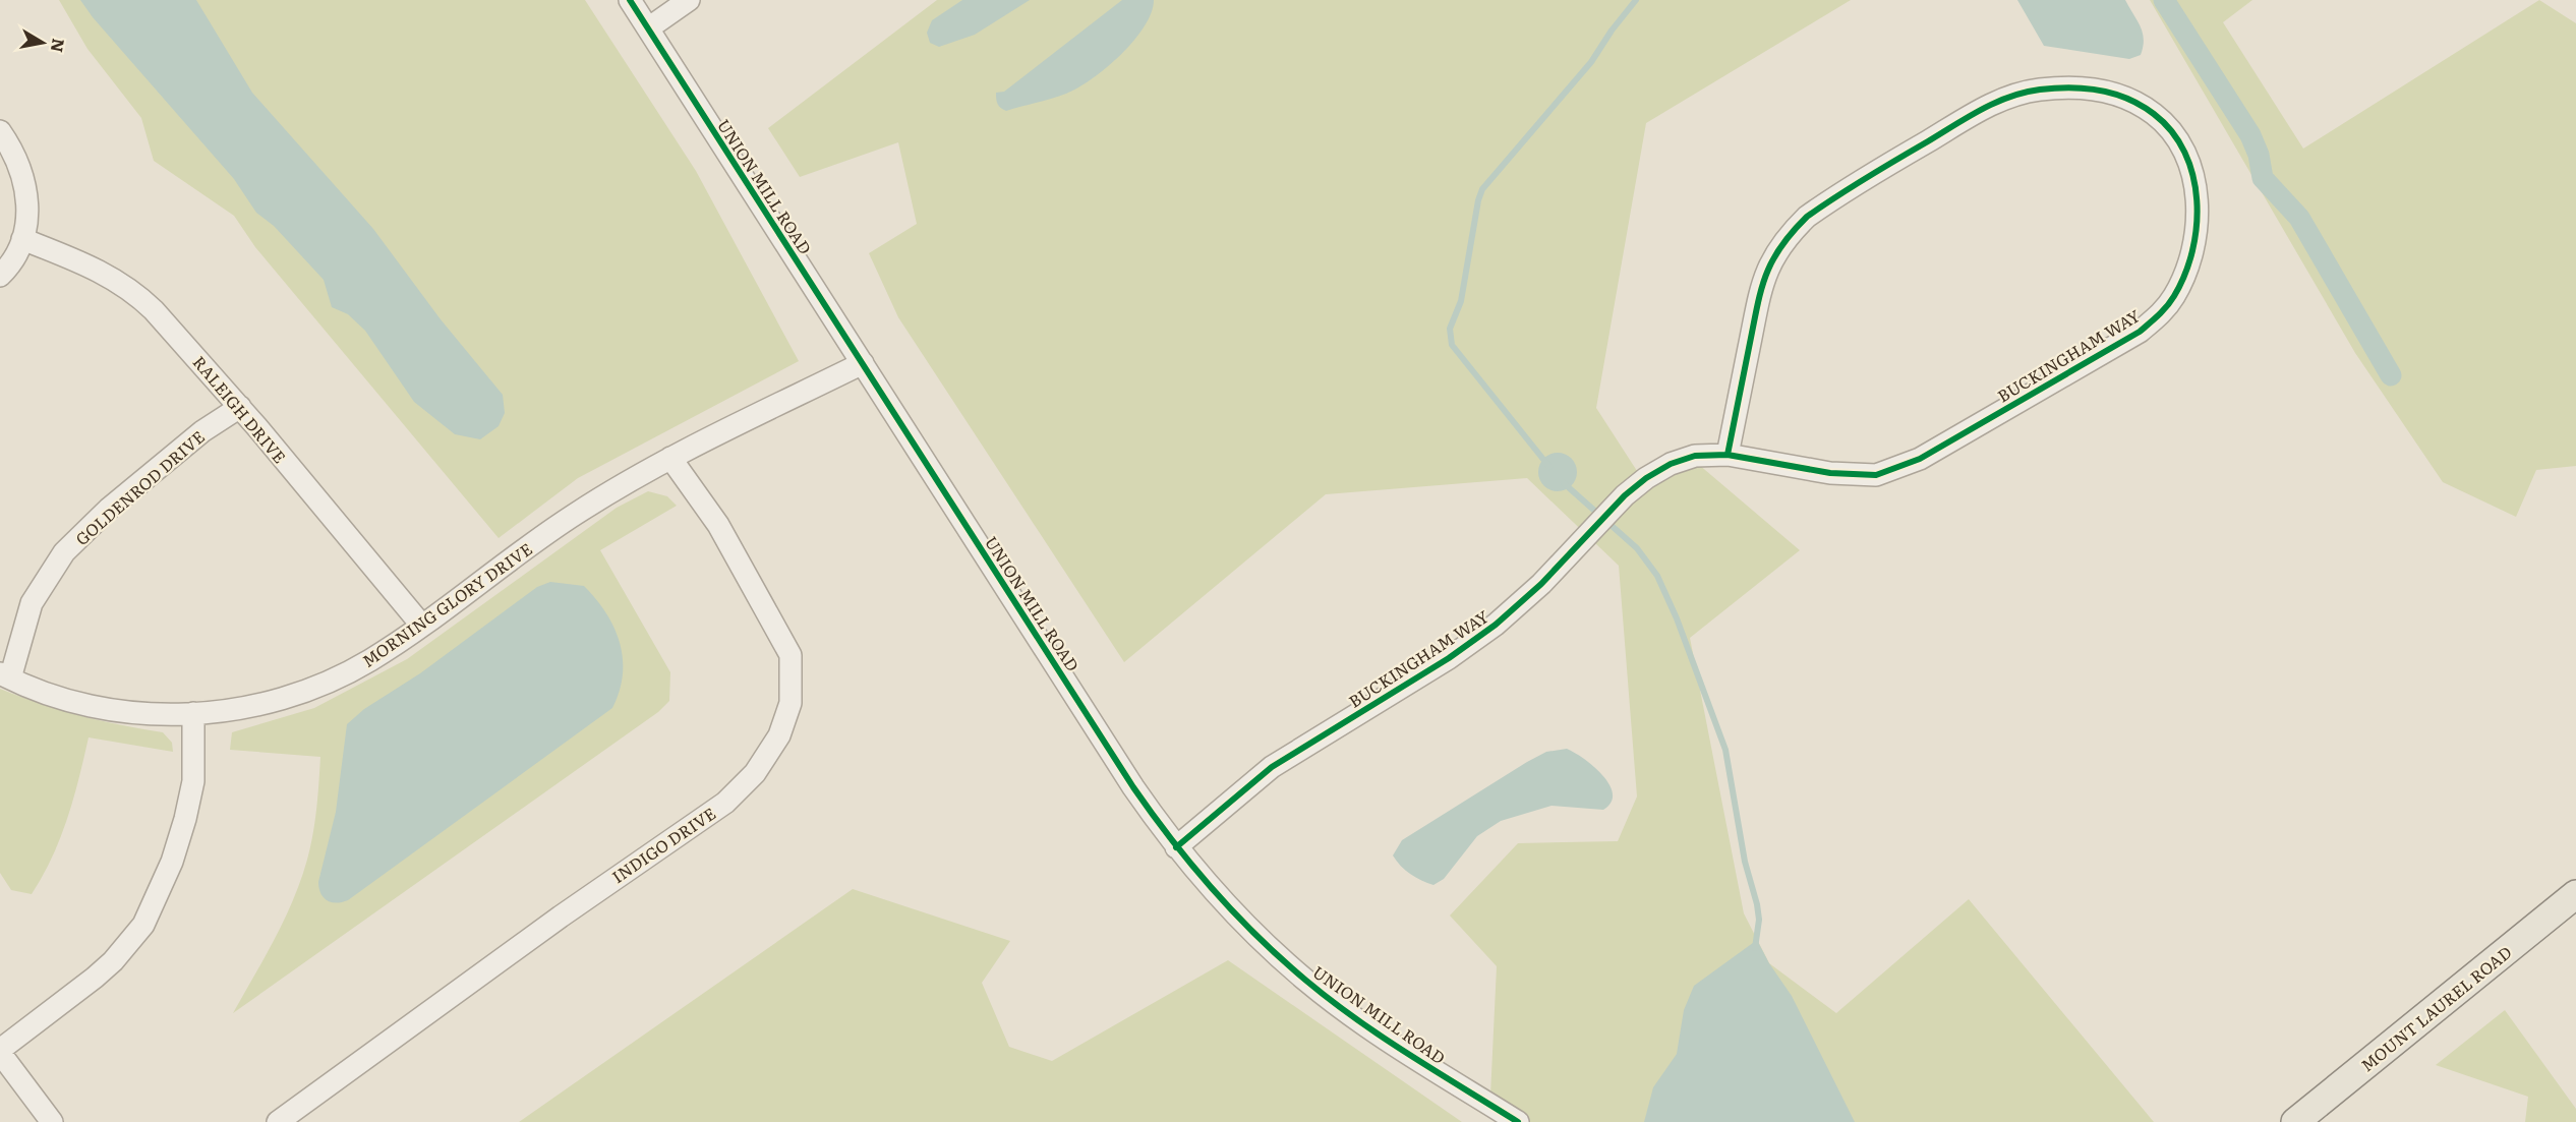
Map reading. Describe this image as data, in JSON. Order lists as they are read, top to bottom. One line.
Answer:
{"streets":{"main road":["MOUNT LAUREL ROAD"],"street":["UNION MILL ROAD","BUCKINGHAM WAY","RALEIGH DRIVE","GOLDENROD DRIVE","MORNING GLORY DRIVE","INDIGO DRIVE"]},"crossings":[["UNION MILL ROAD","BUCKINGHAM WAY"],["UNION MILL ROAD","MORNING GLORY DRIVE"],["RALEIGH DRIVE","GOLDENROD DRIVE"],["RALEIGH DRIVE","MORNING GLORY DRIVE"],["GOLDENROD DRIVE","MORNING GLORY DRIVE"],["MORNING GLORY DRIVE","INDIGO DRIVE"]],"north":"right"}
